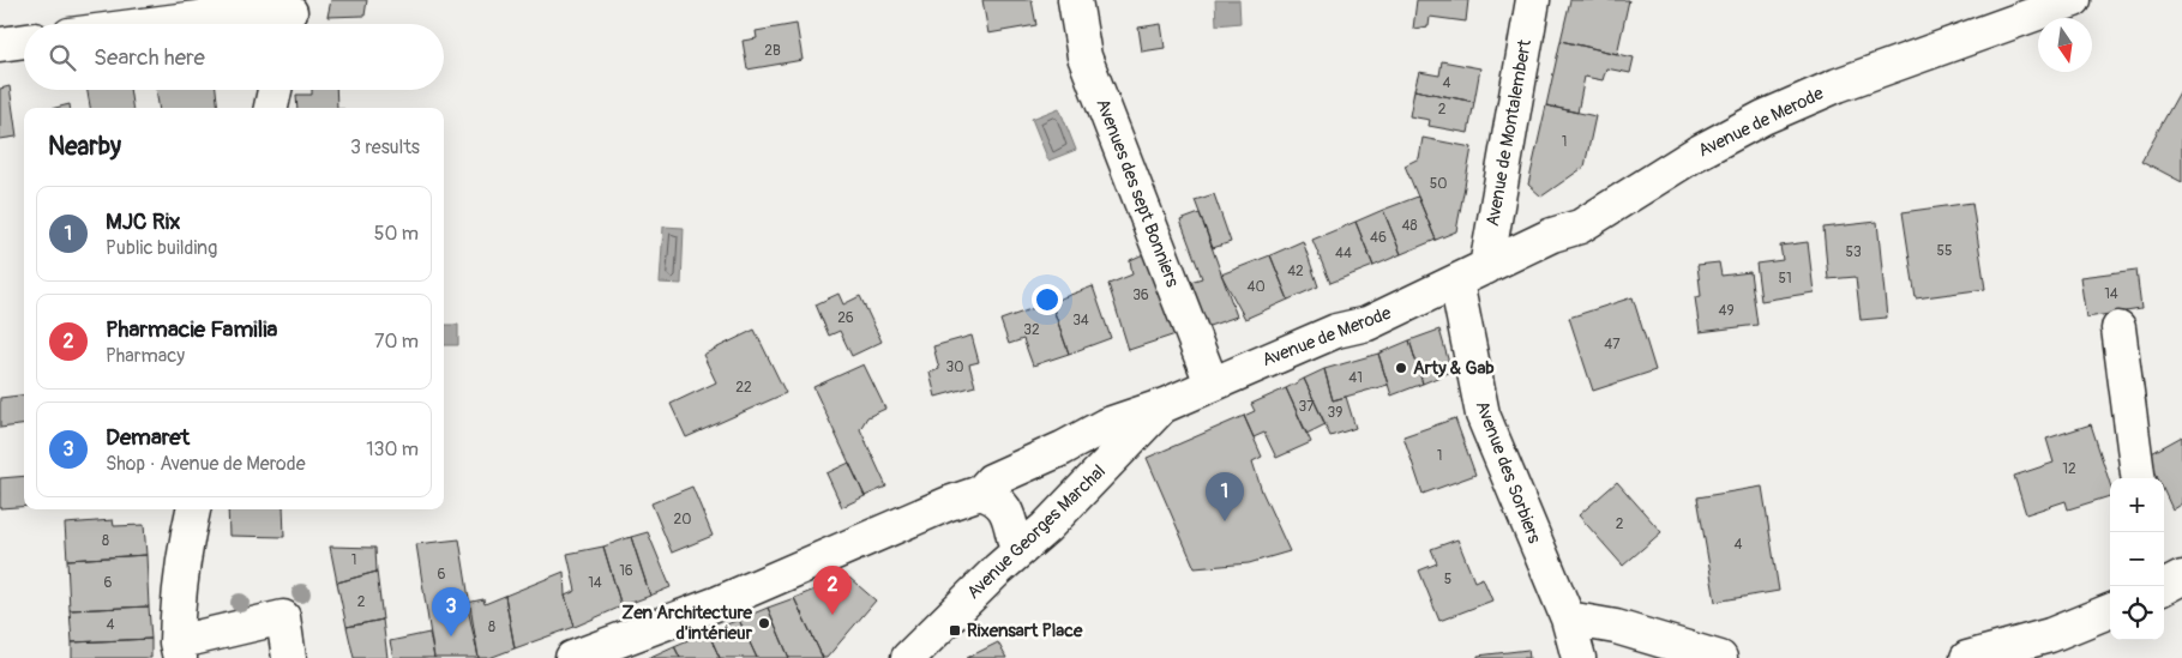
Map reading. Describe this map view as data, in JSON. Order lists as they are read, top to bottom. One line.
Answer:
{"streets":{"street":["Avenue de Merode","Avenue de Montalembert","Avenues des sept Bonniers","Avenue des Sorbiers","Avenue Georges Marchal"]},"crossings":[["Avenue de Merode","Avenue de Montalembert"],["Avenue de Merode","Avenues des sept Bonniers"],["Avenue de Merode","Avenue des Sorbiers"],["Avenue de Merode","Avenue Georges Marchal"]],"places":{"other":["Arty & Gab","Zen Architecture d'intérieur"],"transit":["Rixensart Place"]},"house_numbers":["2B","4","2","1","50","48","46","55","53","44","42","51","40","14","36","49","26","34","32","47","30","41","22","37","39","1","12","20","2","8","4","1","16","6","5","6","14","2","4","8"],"north":"bottom","page":{"search":"Search here","heading":["Nearby","3 results"],"list":[{"mark":"1","name":"MJC Rix","note":"Public building","value":"50 m"},{"mark":"2","name":"Pharmacie Familia","note":"Pharmacy","value":"70 m"},{"mark":"3","name":"Demaret","note":"Shop · Avenue de Merode","value":"130 m"}],"pins":["1","2","3"],"map_buttons":["+","−"]}}
